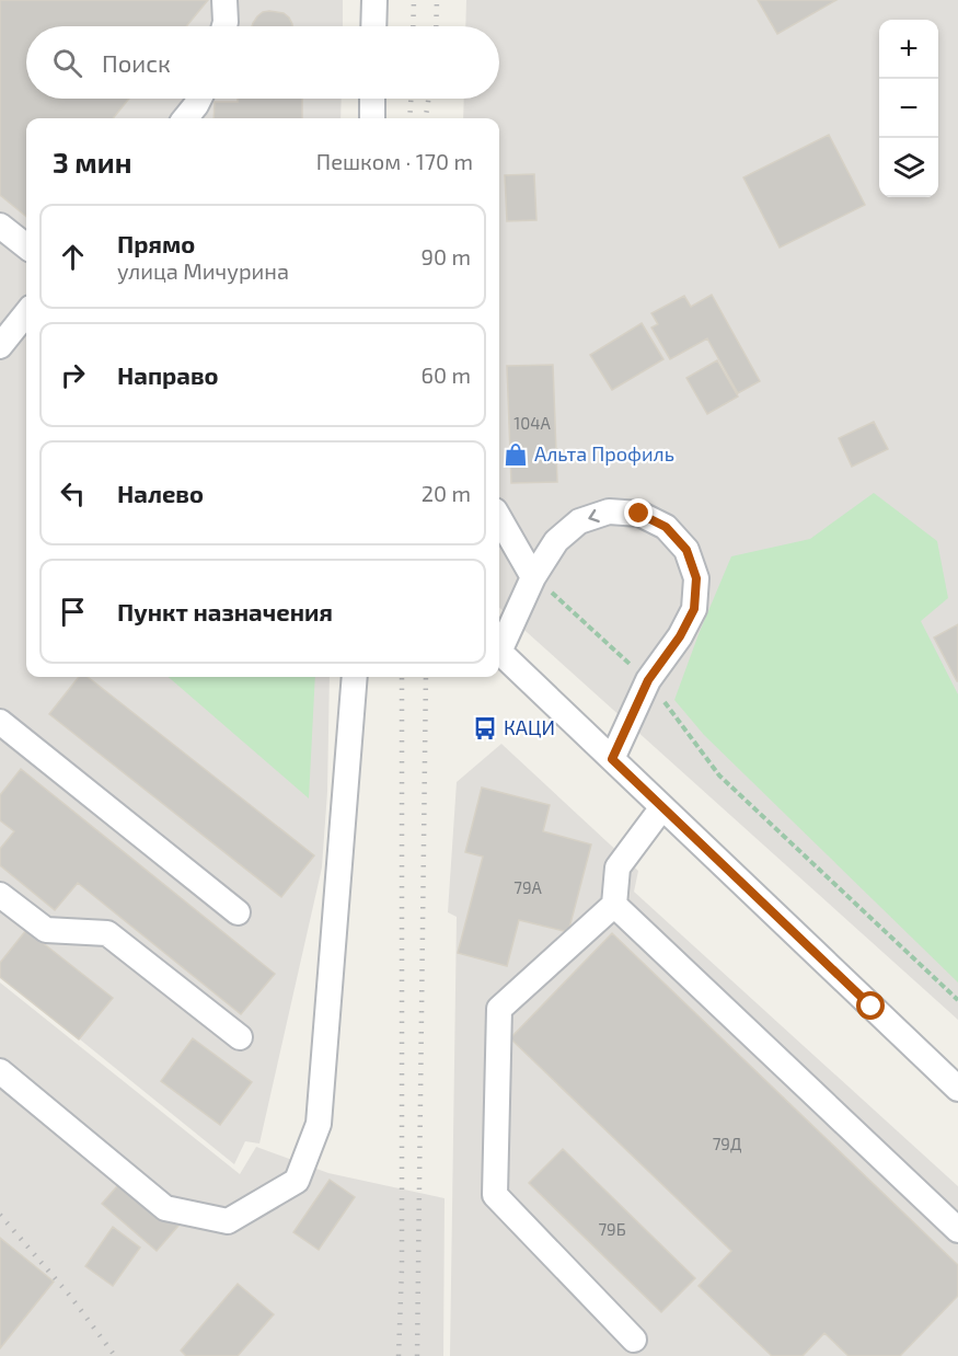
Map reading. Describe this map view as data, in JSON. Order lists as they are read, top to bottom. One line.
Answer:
{"places":{"shop":["Альта Профиль"],"bus stop":["КАЦИ"]},"house_numbers":["104А","79А","79Д","79Б"],"page":{"map_buttons":["+","−"],"search":"Поиск","heading":["3 мин","Пешком · 170 m"],"list":[["Прямо","улица Мичурина","90 m"],["Направо","60 m"],["Налево","20 m"],"Пункт назначения"]}}
